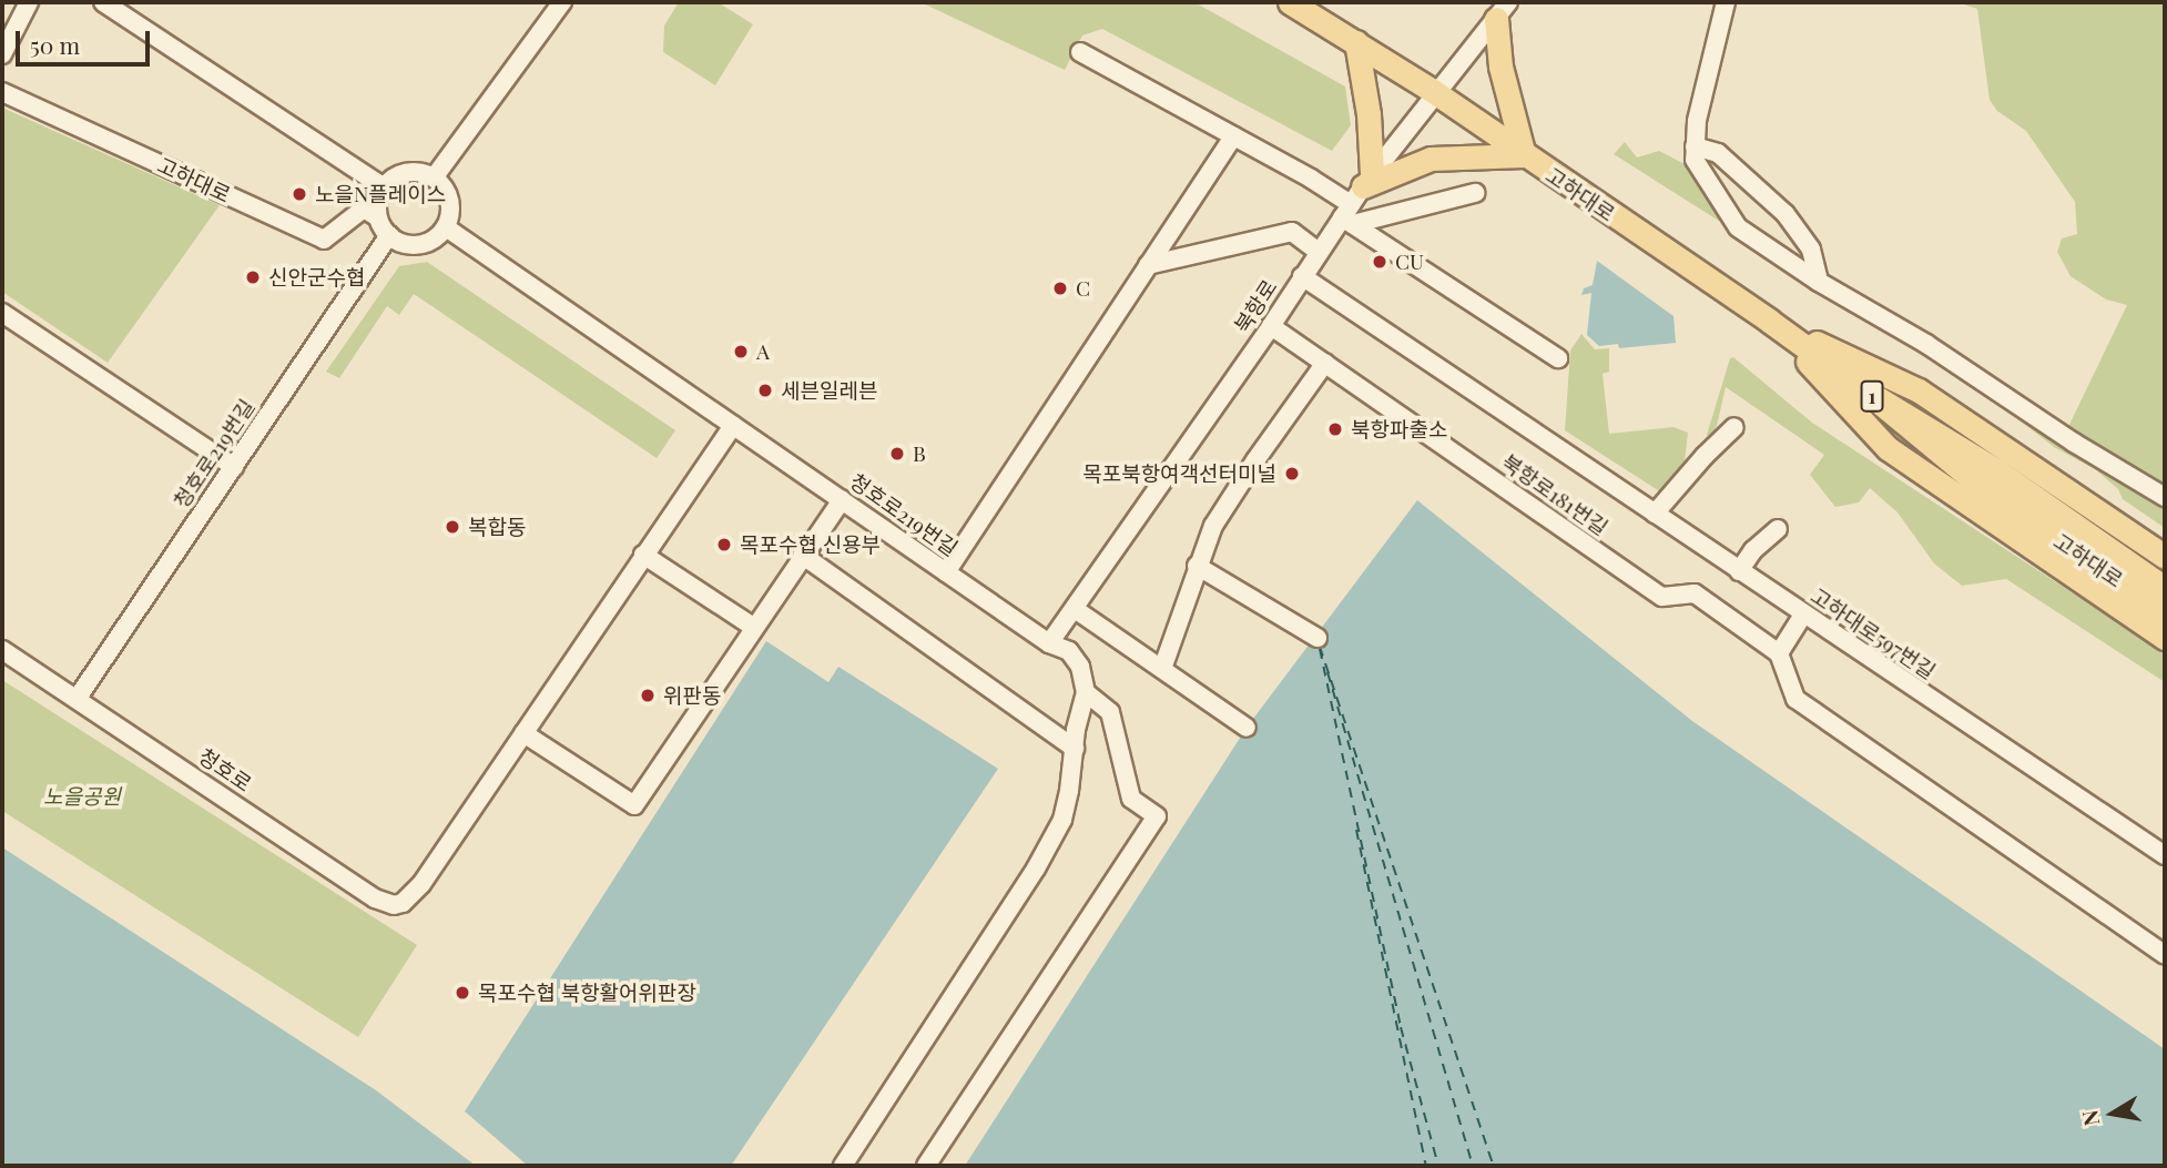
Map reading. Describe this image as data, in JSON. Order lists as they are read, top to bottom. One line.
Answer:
{"streets":{"main road":["고하대로","1"],"street":["북항로","청호로219번길","북항로181번길","고하대로597번길","청호로"]},"crossings":[["고하대로","북항로"],["고하대로","청호로219번길"],["북항로","청호로219번길"],["북항로","북항로181번길"],["북항로","고하대로597번길"],["청호로219번길","청호로"]],"parks":["노을공원"],"places":["노을N플레이스","CU","신안군수협","C","A","세븐일레븐","북항파출소","B","목포북항여객선터미널","복합동","목포수협 신용부","위판동","목포수협 북항활어위판장"],"scale_bar":"50 m","north":"left"}
